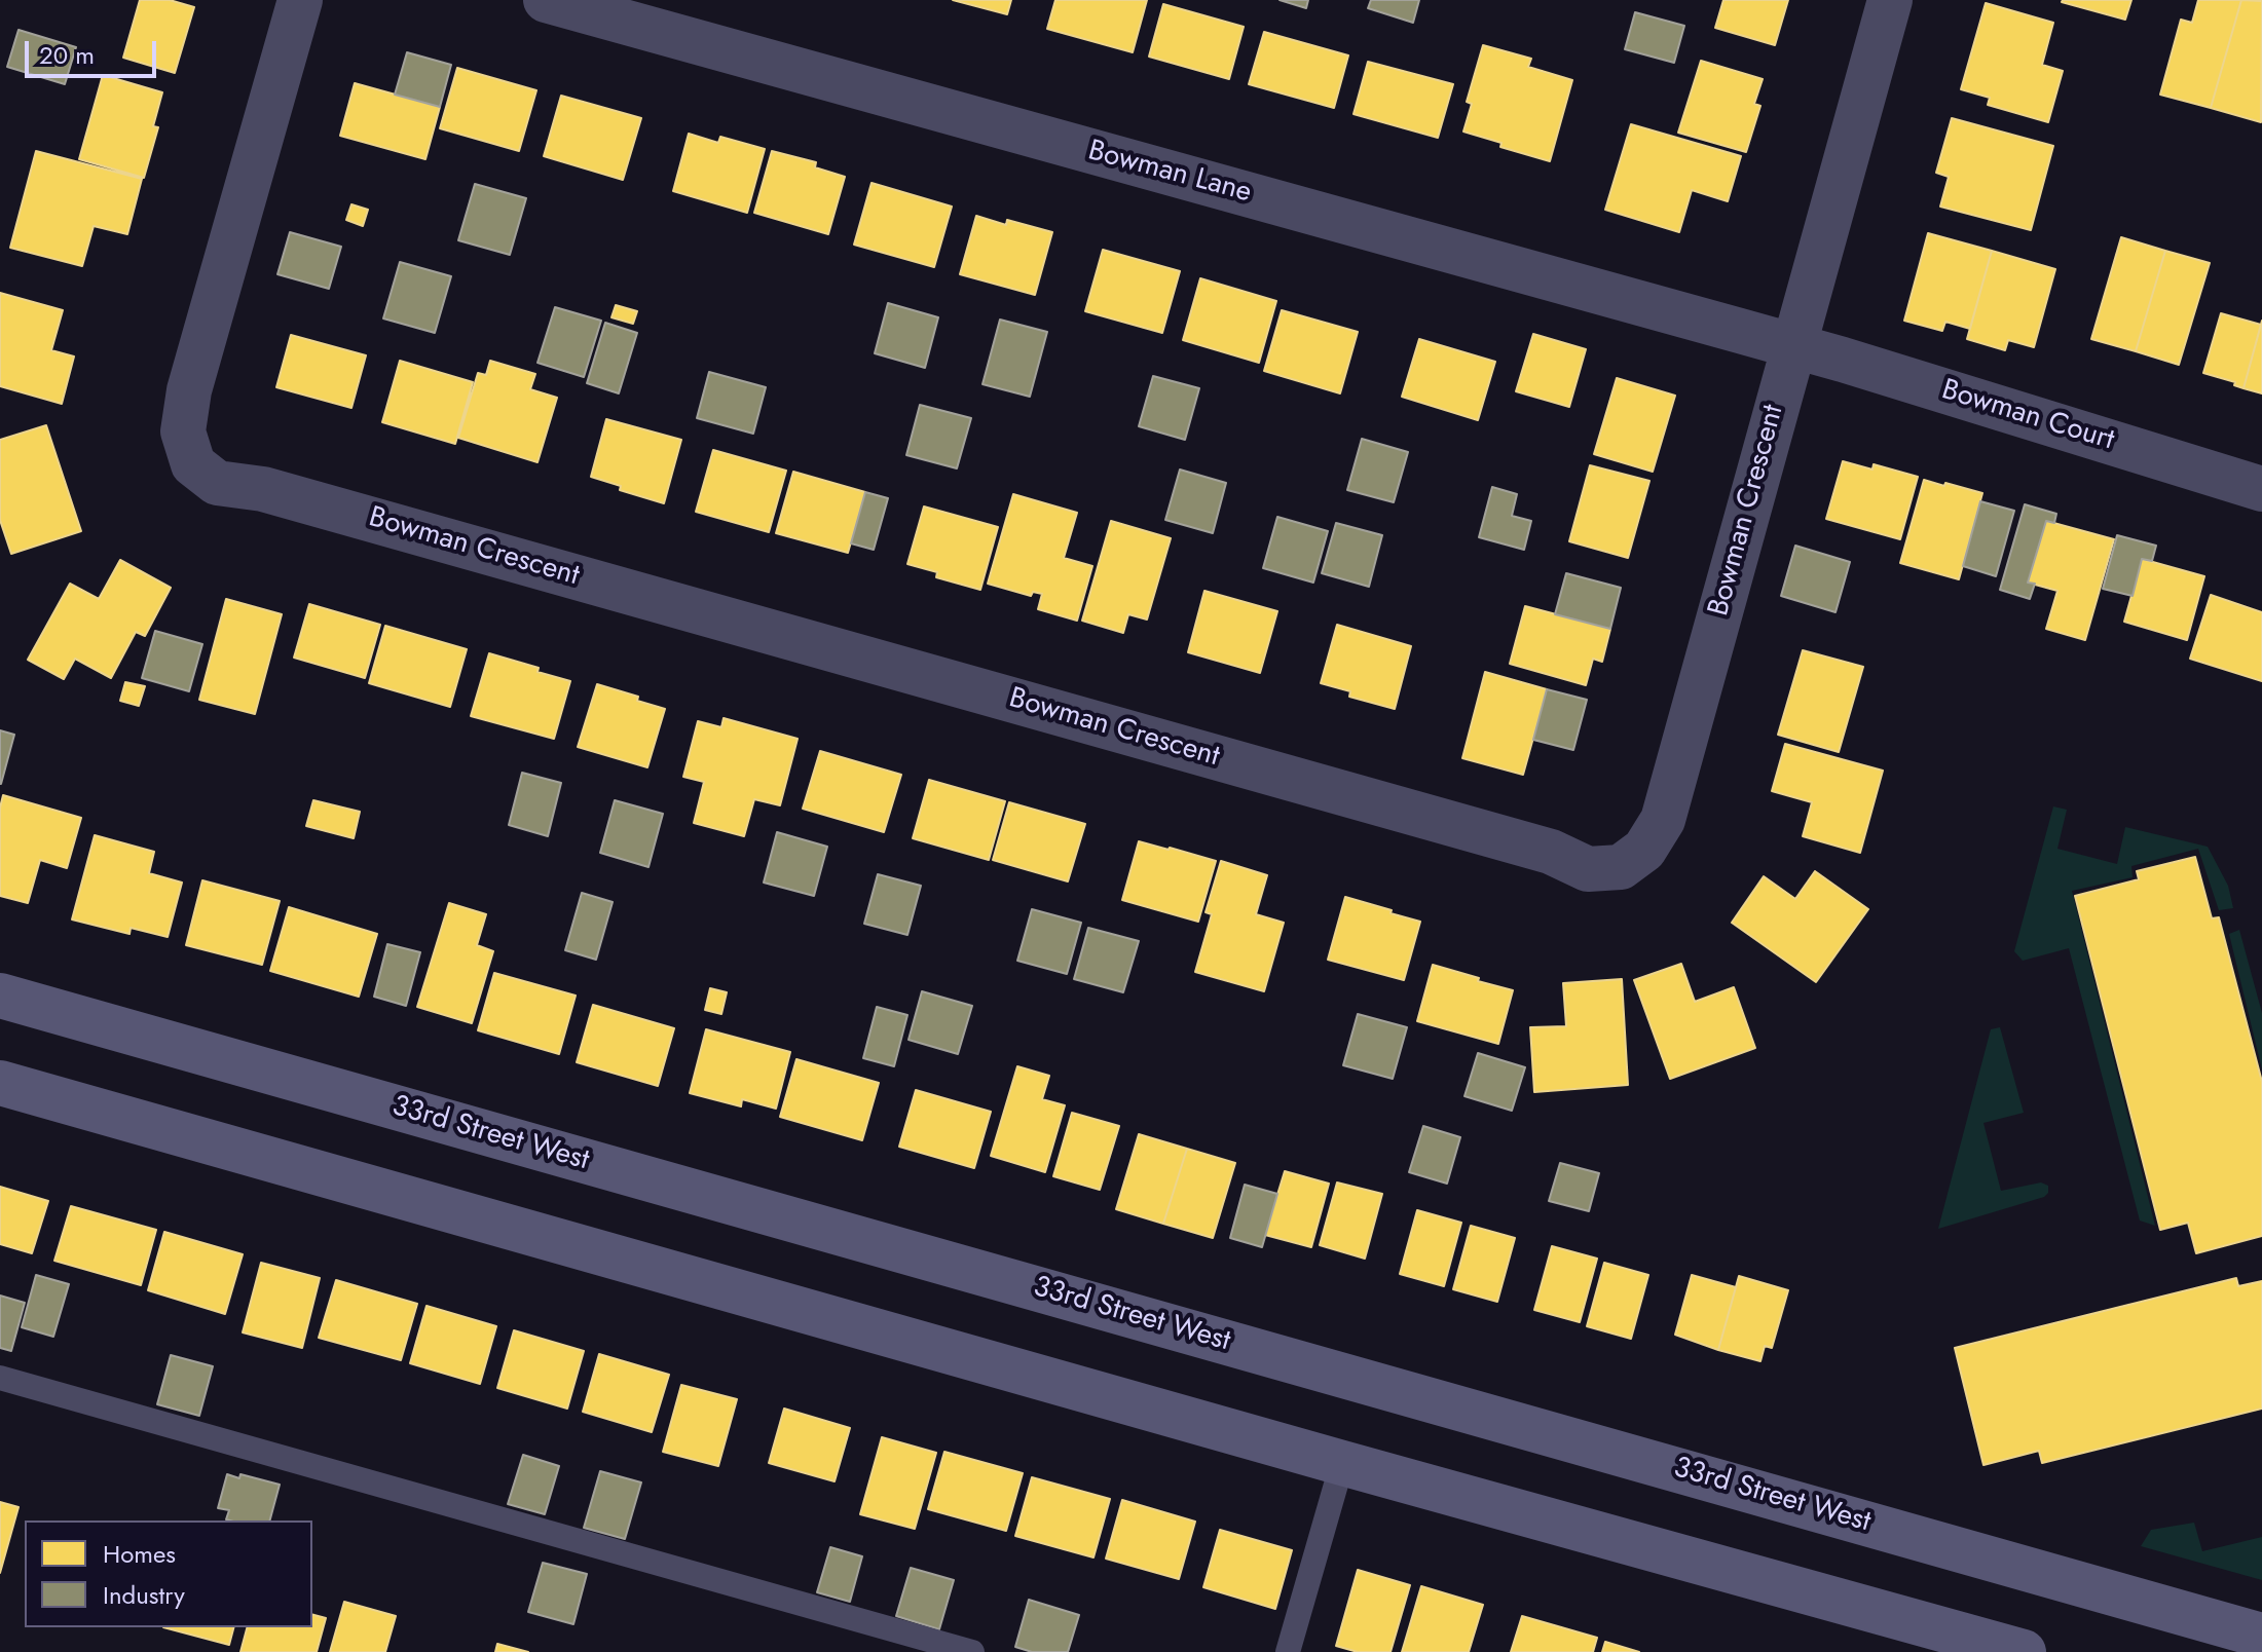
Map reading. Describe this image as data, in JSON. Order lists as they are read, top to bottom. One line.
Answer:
{"streets":{"main road":["33rd Street West"],"street":["Bowman Lane","Bowman Court","Bowman Crescent"]},"crossings":[["Bowman Lane","Bowman Court"],["Bowman Lane","Bowman Crescent"],["Bowman Court","Bowman Crescent"]],"legend":["Homes","Industry"],"scale_bar":"20 m"}
